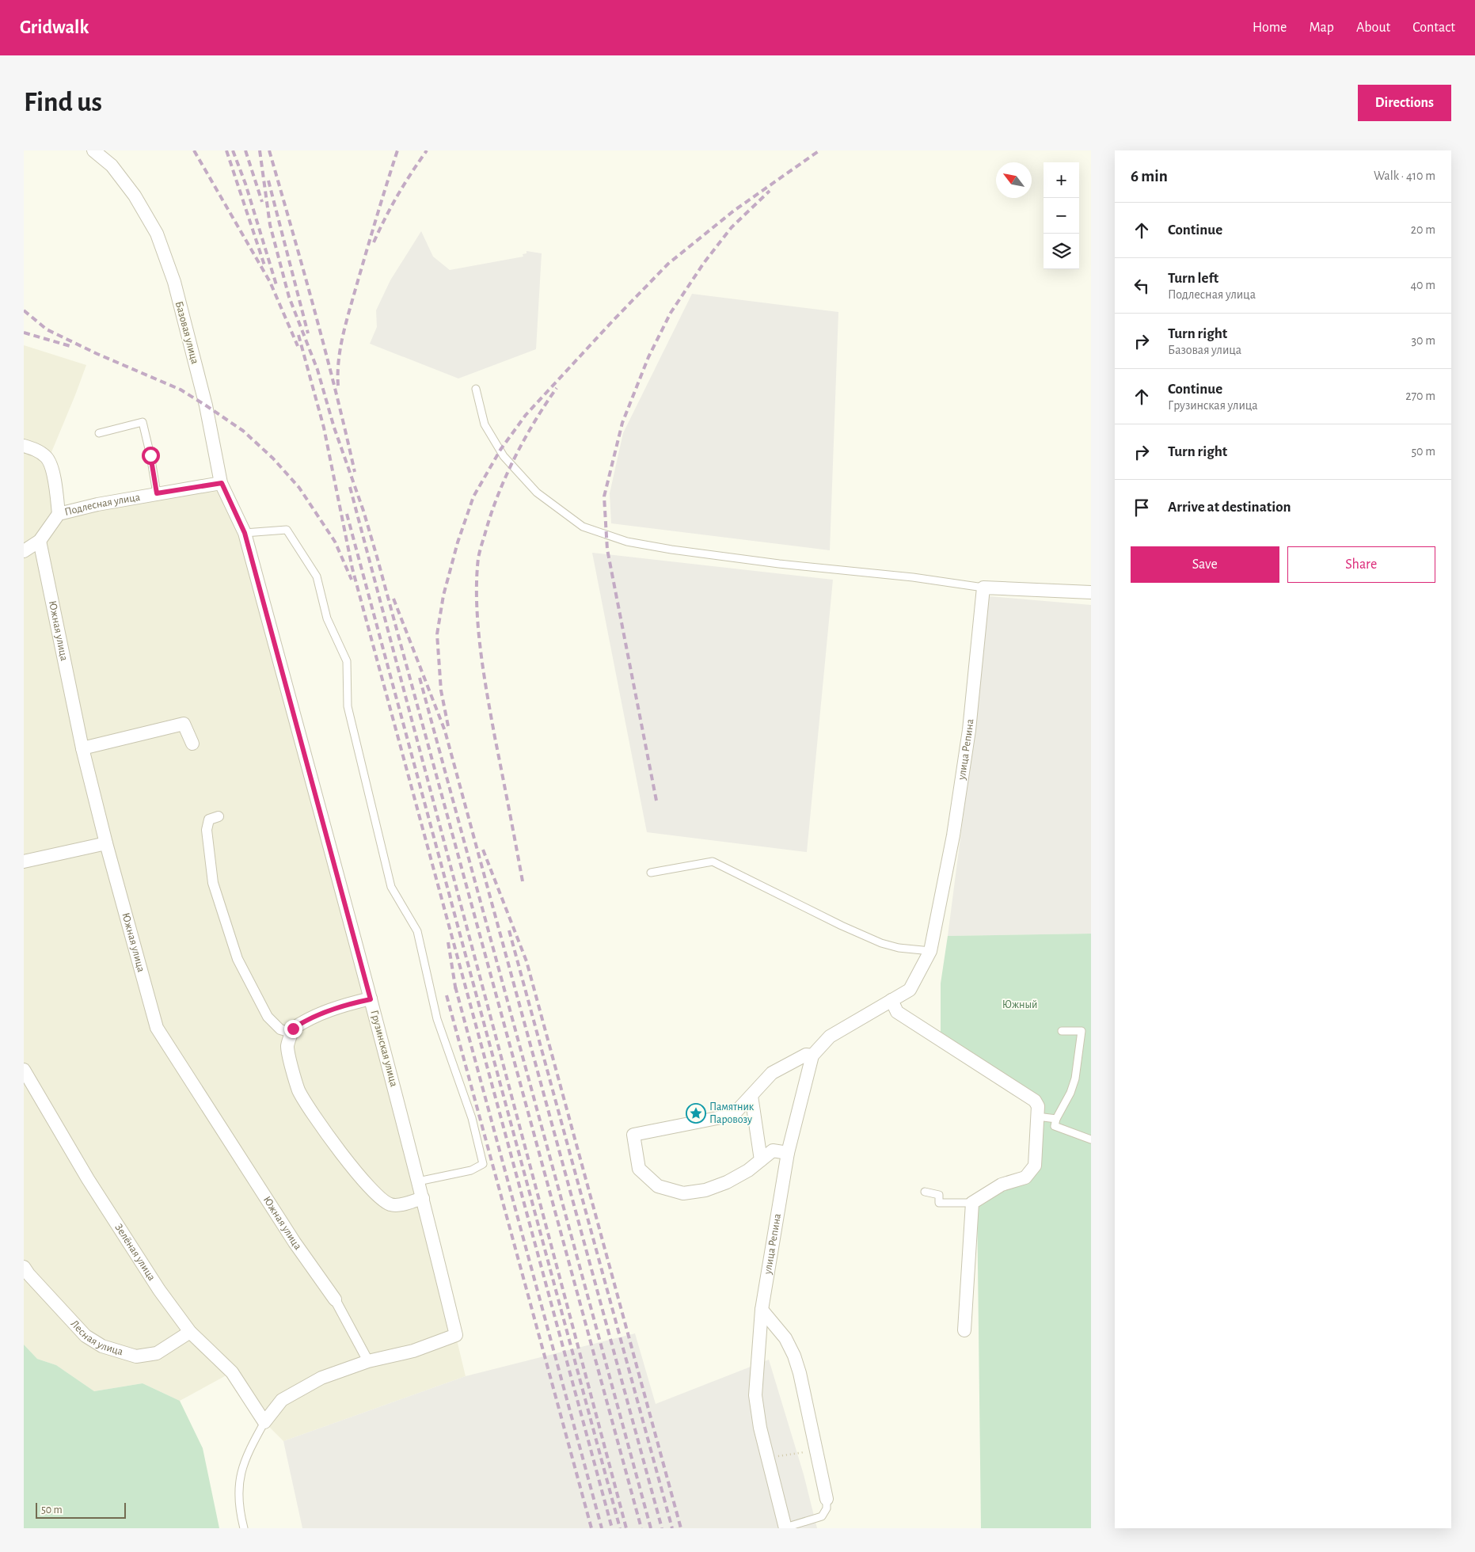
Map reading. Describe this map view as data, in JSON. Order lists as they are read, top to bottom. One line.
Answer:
{"streets":{"street":["Базовая улица","Подлесная улица","Южная улица","улица Репина","Грузинская улица","Зелёная улица","Лесная улица"]},"crossings":[["Базовая улица","Подлесная улица"],["Базовая улица","Грузинская улица"],["Подлесная улица","Южная улица"],["Зелёная улица","Лесная улица"]],"parks":["Южный"],"places":{"place":["Памятник Паровозу"]},"scale_bar":"50 m","north":"top left","page":{"header":"Gridwalk","nav":["Home","Map","About","Contact"],"buttons":["Directions",["Save","Share"]],"title":"Find us","heading":["6 min","Walk · 410 m"],"map_buttons":["+","−"],"list":[["Continue","20 m"],["Turn left","Подлесная улица","40 m"],["Turn right","Базовая улица","30 m"],["Continue","Грузинская улица","270 m"],["Turn right","50 m"],"Arrive at destination"],"scale":"50 m"}}
